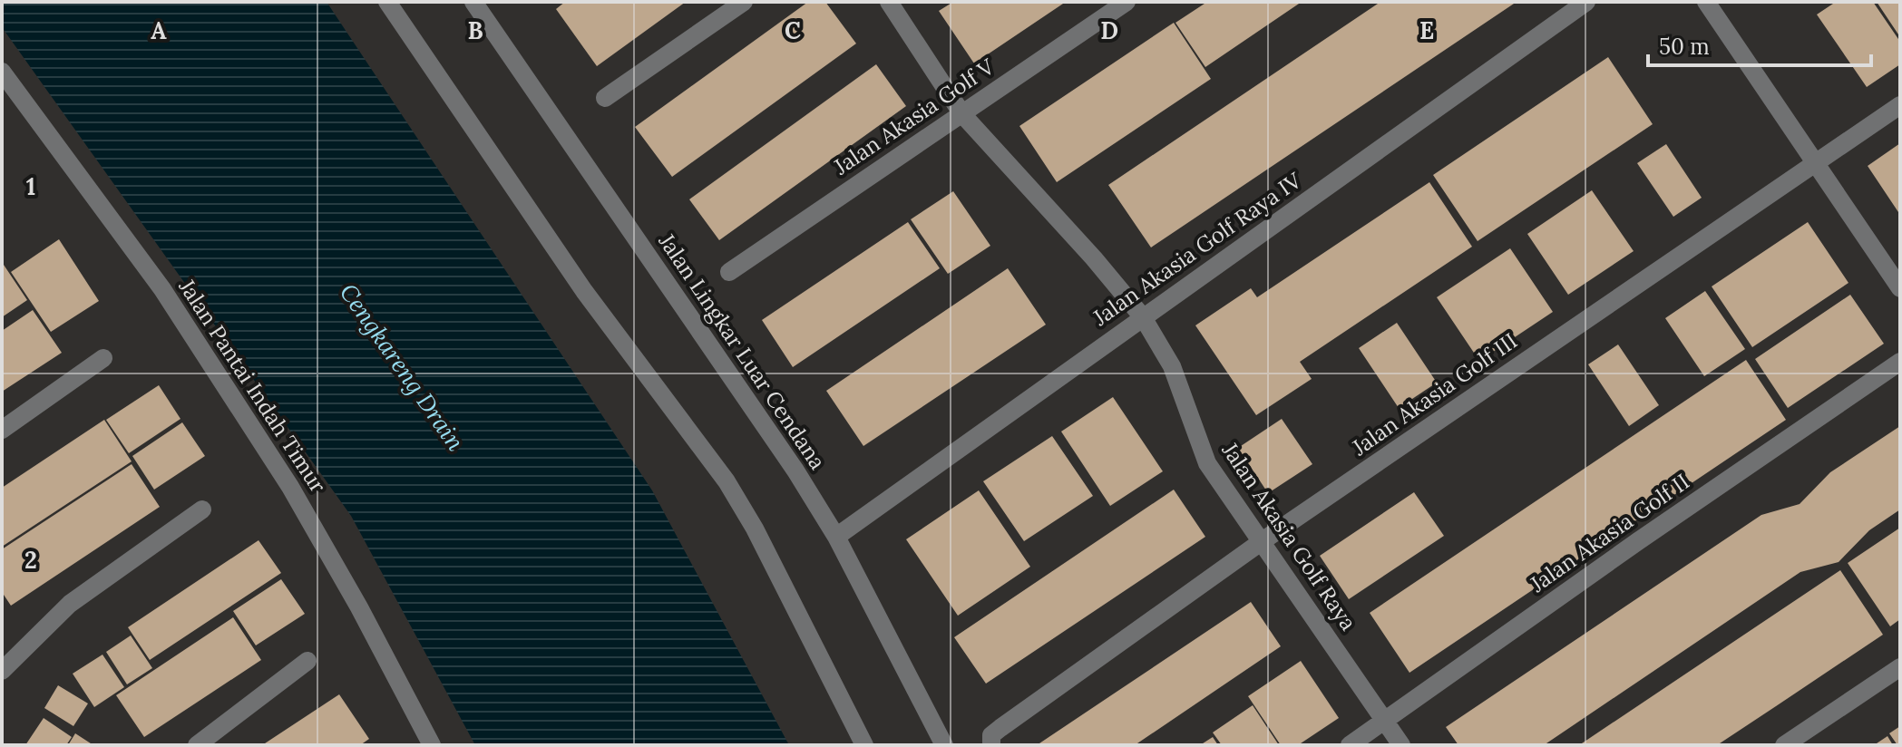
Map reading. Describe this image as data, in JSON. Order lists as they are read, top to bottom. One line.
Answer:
{"streets":{"street":["Jalan Akasia Golf V","Jalan Akasia Golf Raya IV","Jalan Lingkar Luar Cendana","Jalan Pantai Indah Timur","Jalan Akasia Golf III","Jalan Akasia Golf II","Jalan Akasia Golf Raya"]},"crossings":[["Jalan Akasia Golf V","Jalan Akasia Golf Raya"],["Jalan Akasia Golf Raya IV","Jalan Lingkar Luar Cendana"],["Jalan Akasia Golf Raya IV","Jalan Akasia Golf Raya"],["Jalan Akasia Golf III","Jalan Akasia Golf Raya"],["Jalan Akasia Golf II","Jalan Akasia Golf Raya"]],"water":["Cengkareng Drain"],"scale_bar":"50 m","grid":{"columns":["A","B","C","D","E"],"rows":["1","2"]}}
